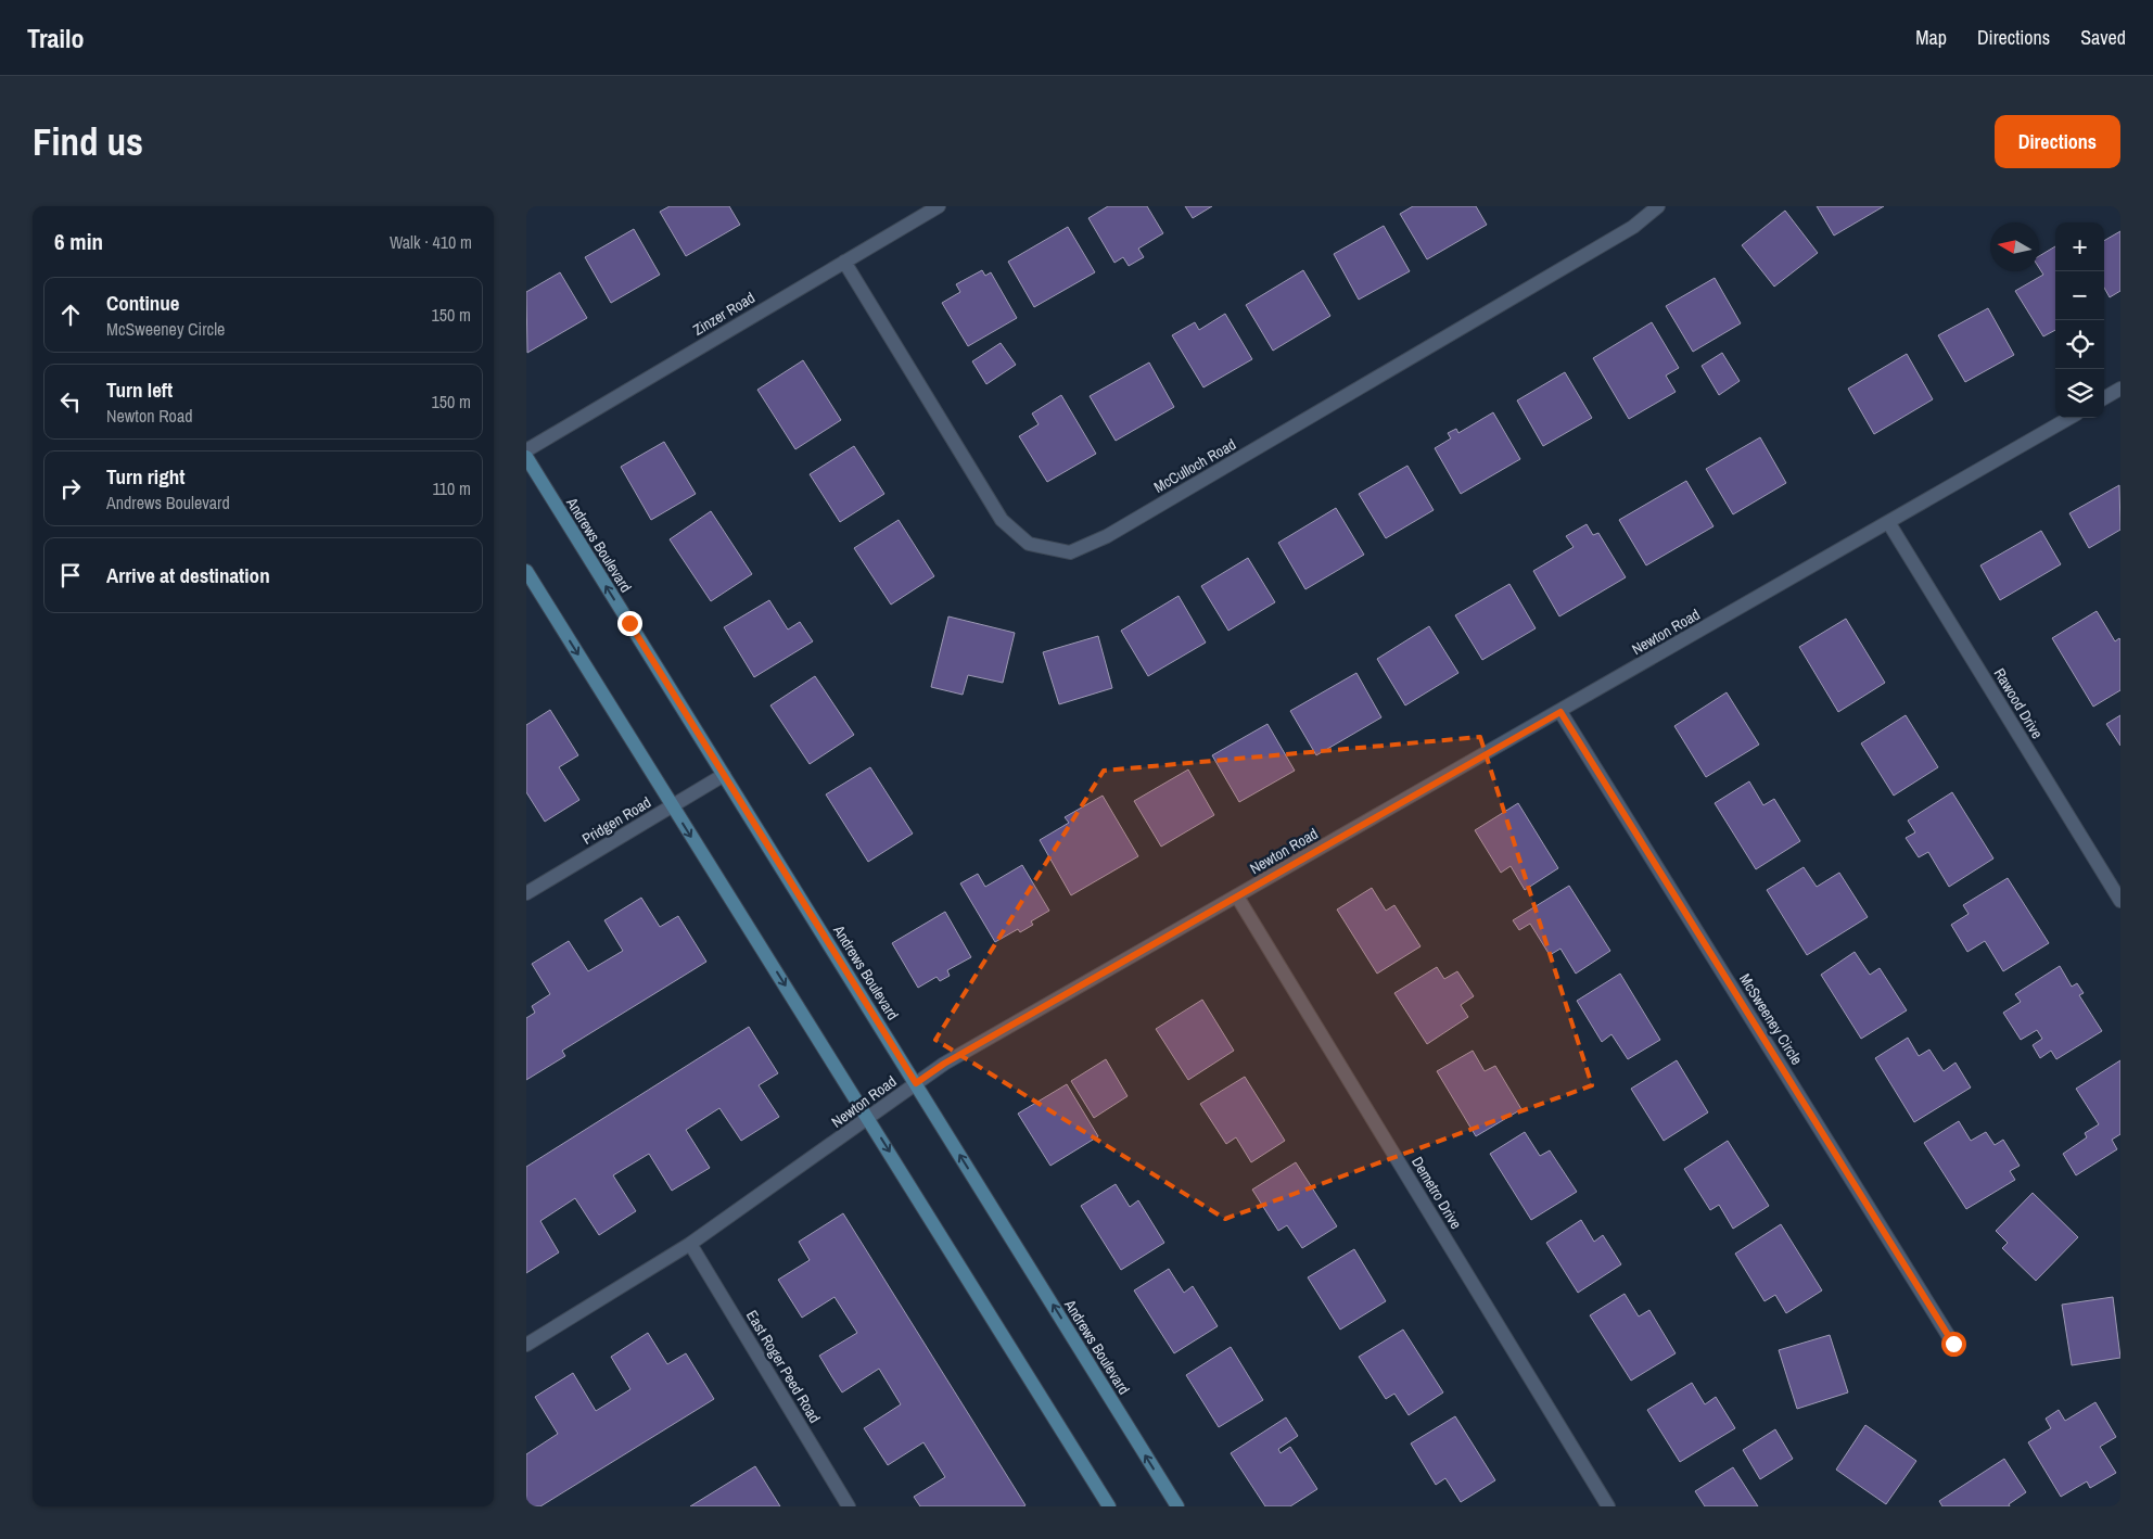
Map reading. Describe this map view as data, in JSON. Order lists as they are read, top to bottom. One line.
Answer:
{"streets":{"street":["Zinzer Road","McCulloch Road","Andrews Boulevard","Newton Road","Rawood Drive","Pridgen Road","McSweeney Circle","Demetro Drive","East Roger Peed Road"]},"crossings":[["Zinzer Road","McCulloch Road"],["Andrews Boulevard","Newton Road"],["Andrews Boulevard","Pridgen Road"],["Newton Road","Rawood Drive"],["Newton Road","McSweeney Circle"],["Newton Road","Demetro Drive"],["Newton Road","East Roger Peed Road"]],"north":"left","page":{"header":"Trailo","nav":["Map","Directions","Saved"],"buttons":"Directions","title":"Find us","heading":["6 min","Walk · 410 m"],"map_buttons":["+","−"],"list":[["Continue","McSweeney Circle","150 m"],["Turn left","Newton Road","150 m"],["Turn right","Andrews Boulevard","110 m"],"Arrive at destination"]}}
